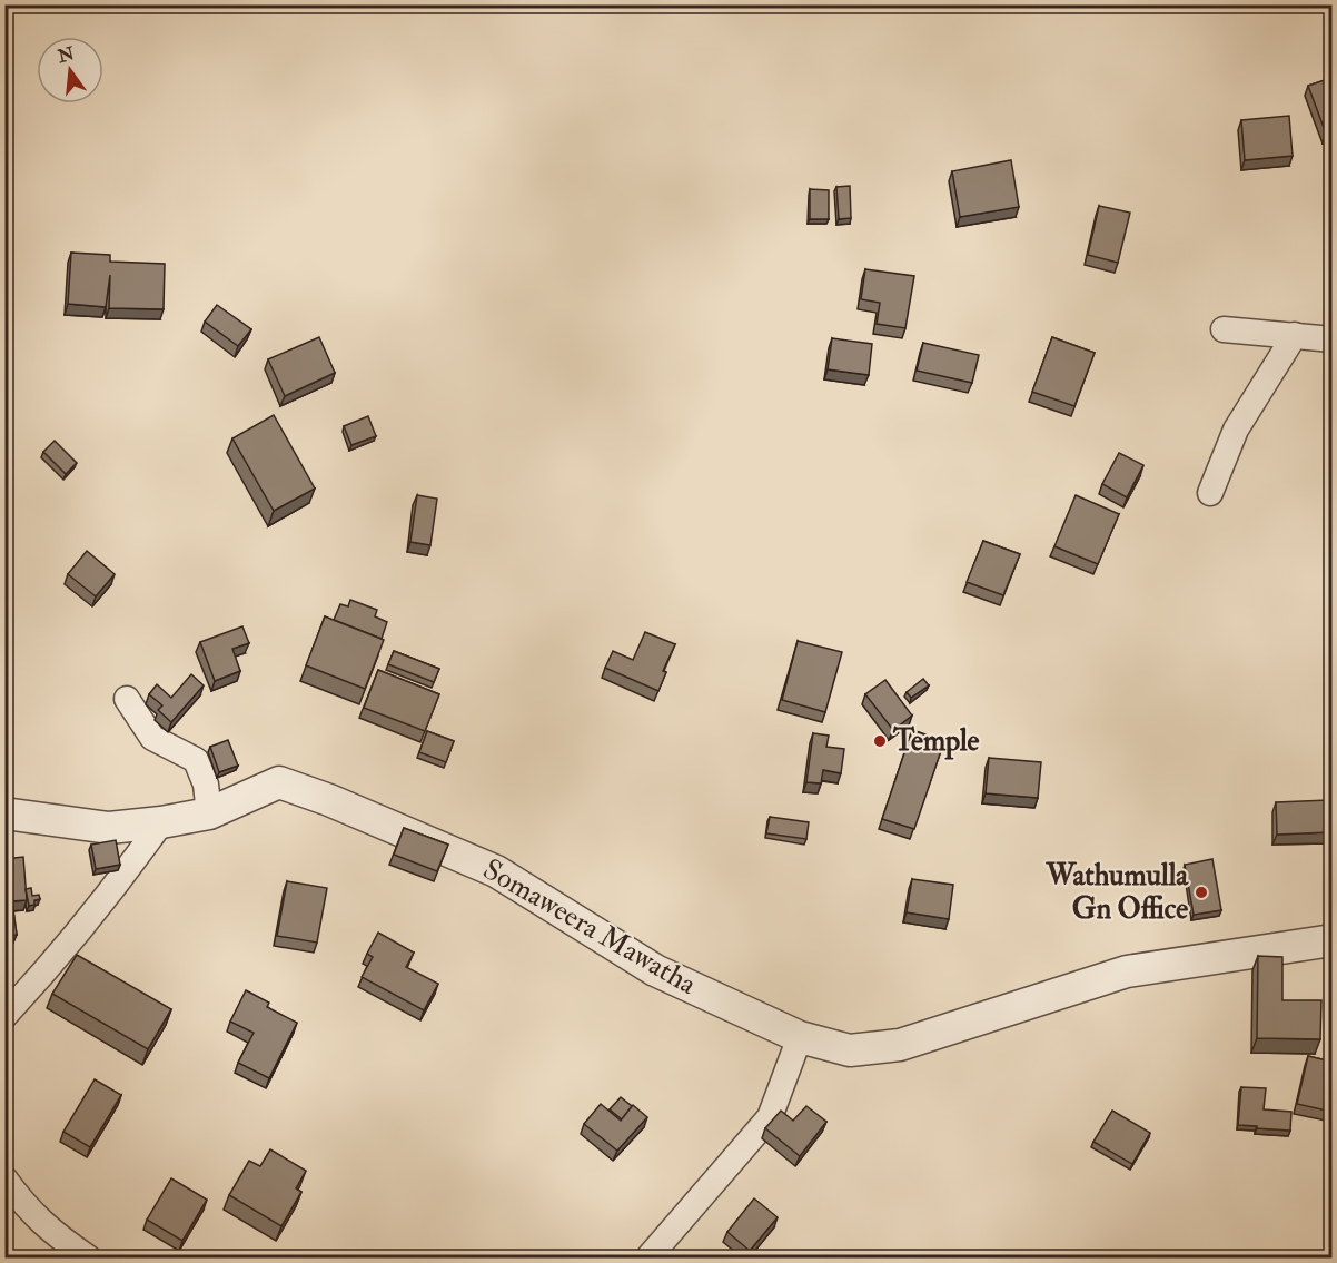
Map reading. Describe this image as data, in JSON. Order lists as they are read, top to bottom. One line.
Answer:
{"streets":{"street":["Somaweera Mawatha"]},"places":["Temple","Wathumulla Gn Office"],"north":"top"}
